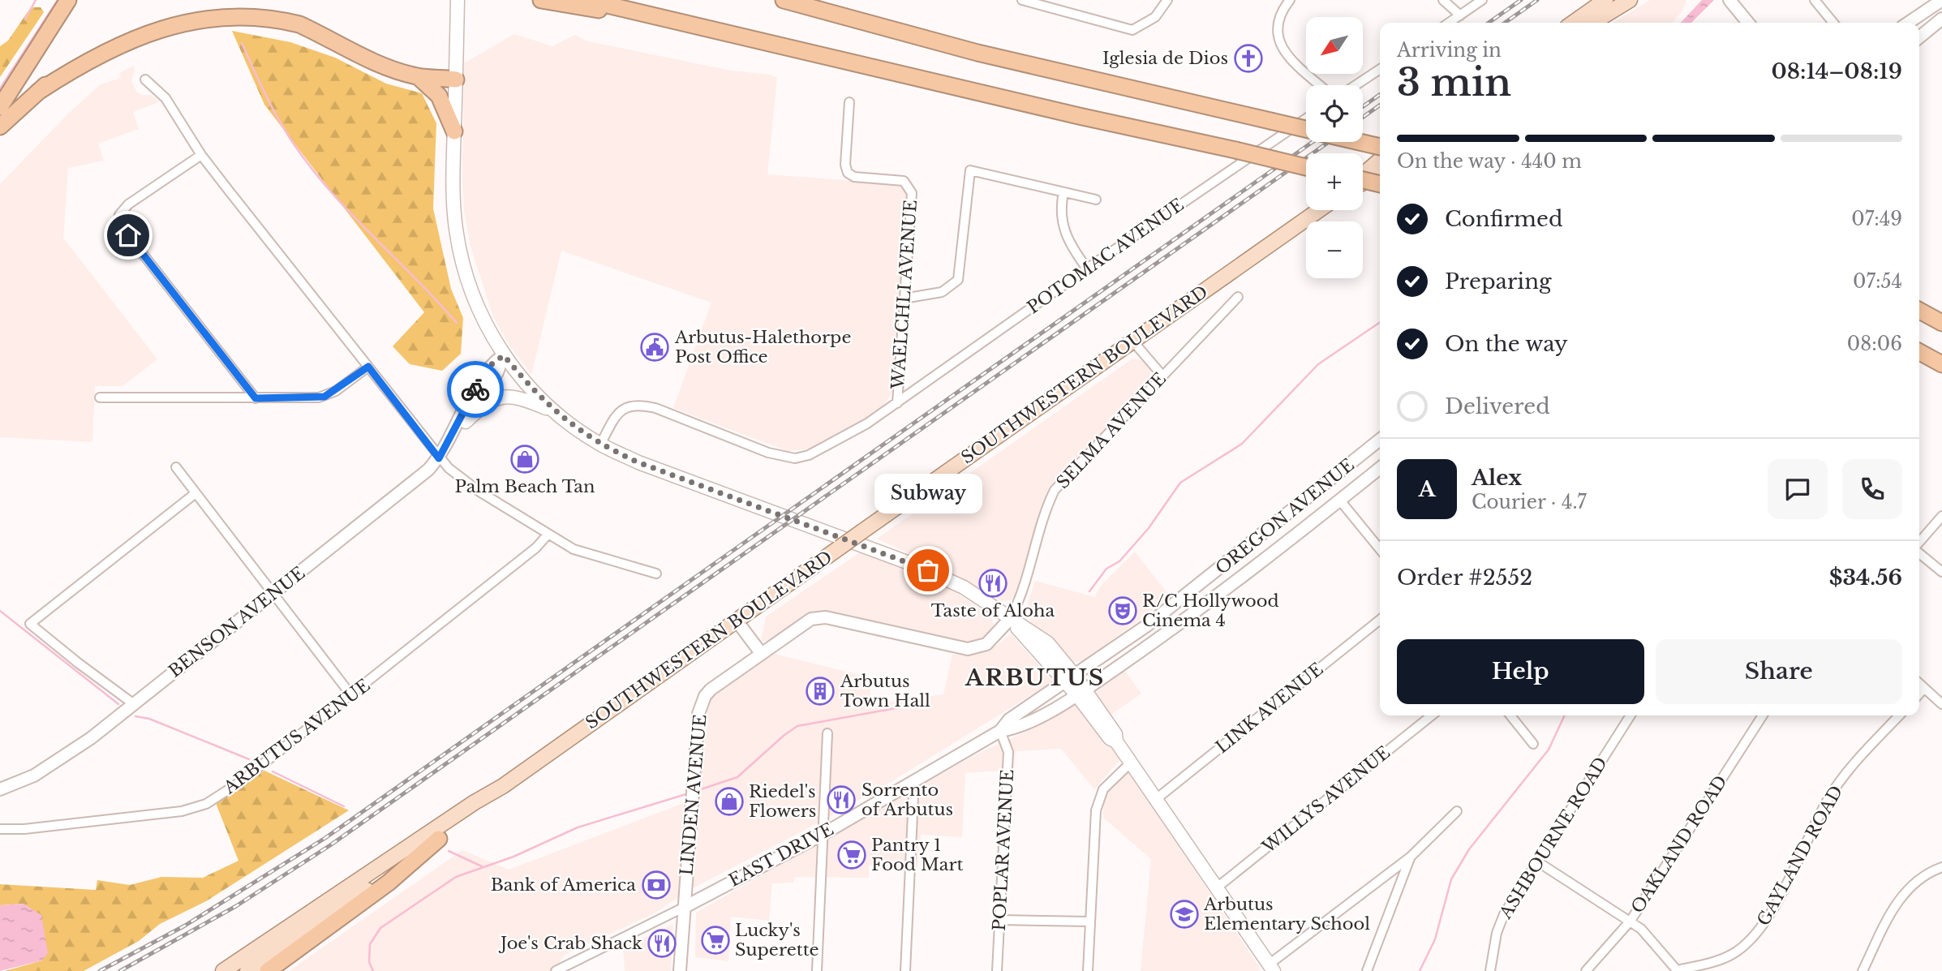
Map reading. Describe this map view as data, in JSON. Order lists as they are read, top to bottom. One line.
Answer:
{"streets":{"main road":["SOUTHWESTERN BOULEVARD"],"street":["POTOMAC AVENUE","WAELCHLI AVENUE","SELMA AVENUE","OREGON AVENUE","BENSON AVENUE","LINK AVENUE","ARBUTUS AVENUE","LINDEN AVENUE","WILLYS AVENUE","ASHBOURNE ROAD","OAKLAND ROAD","POPLAR AVENUE","EAST DRIVE","GAYLAND ROAD"]},"crossings":[["POTOMAC AVENUE","WAELCHLI AVENUE"],["SELMA AVENUE","LINDEN AVENUE"],["OREGON AVENUE","EAST DRIVE"],["LINDEN AVENUE","EAST DRIVE"],["POPLAR AVENUE","EAST DRIVE"]],"districts":["ARBUTUS"],"places":{"church":["Iglesia de Dios"],"public building":["Arbutus-Halethorpe Post Office"],"shop":["Palm Beach Tan","Riedel's Flowers"],"other":["Subway"],"restaurant":["Taste of Aloha","Sorrento of Arbutus","Joe's Crab Shack"],"theatre":["R/C Hollywood Cinema 4"],"building":["Arbutus Town Hall"],"supermarket":["Pantry 1 Food Mart","Lucky's Superette"],"bank":["Bank of America"],"school or university":["Arbutus Elementary School"]},"north":"bottom left","page":{"map_buttons":["+","−"],"heading":["3 min","Arriving in","08:14–08:19"],"panel":["Alex","Courier · 4.7","Order #2552","$34.56"],"bar":"On the way · 440 m","list":[["Confirmed","07:49"],["Preparing","07:54"],["On the way","08:06"],"Delivered"],"round":"A","bubble":"Subway","buttons":["Help","Share"]}}
